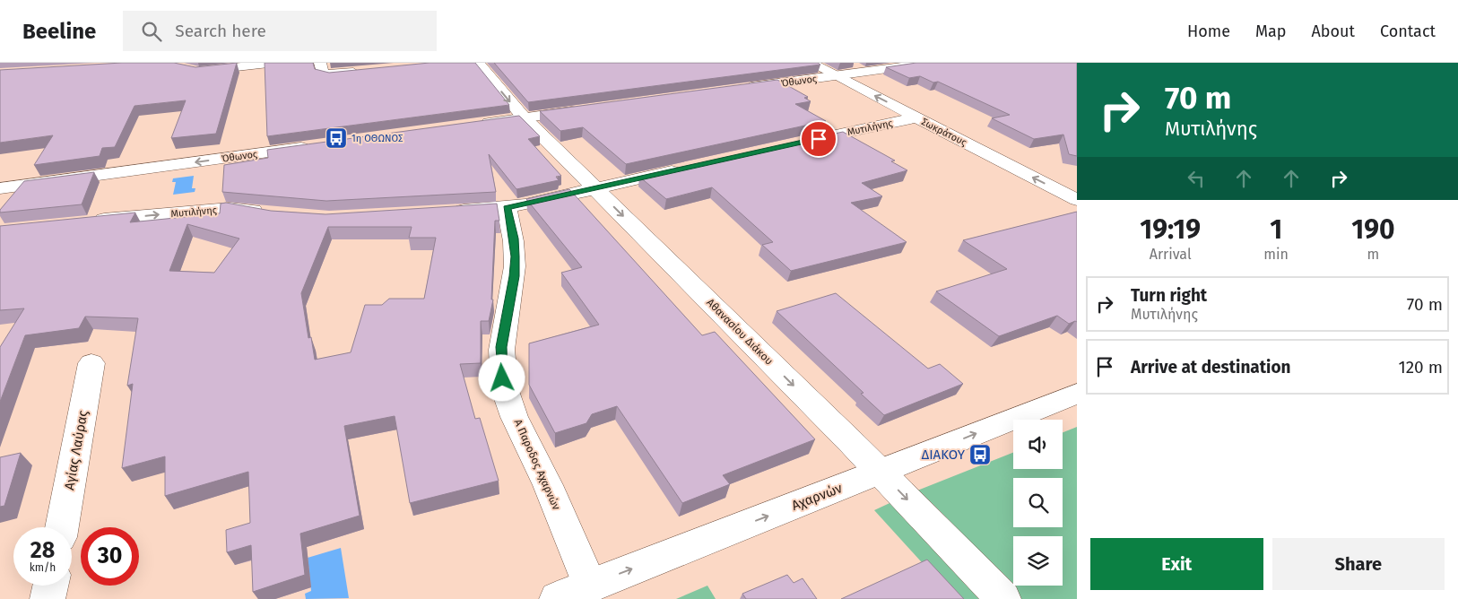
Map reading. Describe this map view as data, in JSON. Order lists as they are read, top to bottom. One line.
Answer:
{"streets":{"street":["Όθωνος","Μυτιλήνης","Σωκράτους","Αθανασίου Διάκου","Αγίας Λαύρας","Α Παροδος Αχαρνών","Αχαρνών"]},"crossings":[["Όθωνος","Σωκράτους"],["Μυτιλήνης","Σωκράτους"],["Αθανασίου Διάκου","Αχαρνών"],["Α Παροδος Αχαρνών","Αχαρνών"]],"one_way":["Όθωνος","Σωκράτους","Αθανασίου Διάκου","Αχαρνών"],"places":{"bus stop":["1η ΟΘΩΝΟΣ","ΔΙΑΚΟΥ"]},"page":{"header":"Beeline","search":"Search here","nav":["Home","Map","About","Contact"],"turn":["70 m","Μυτιλήνης"],"eta":["19:19","Arrival","1","min","190","m"],"list":[{"name":"Turn right","note":"Μυτιλήνης","value":"70 m"},{"name":"Arrive at destination","value":"120 m"}],"speed":"28 km/h","limit":"30","buttons":["Exit","Share"]}}
